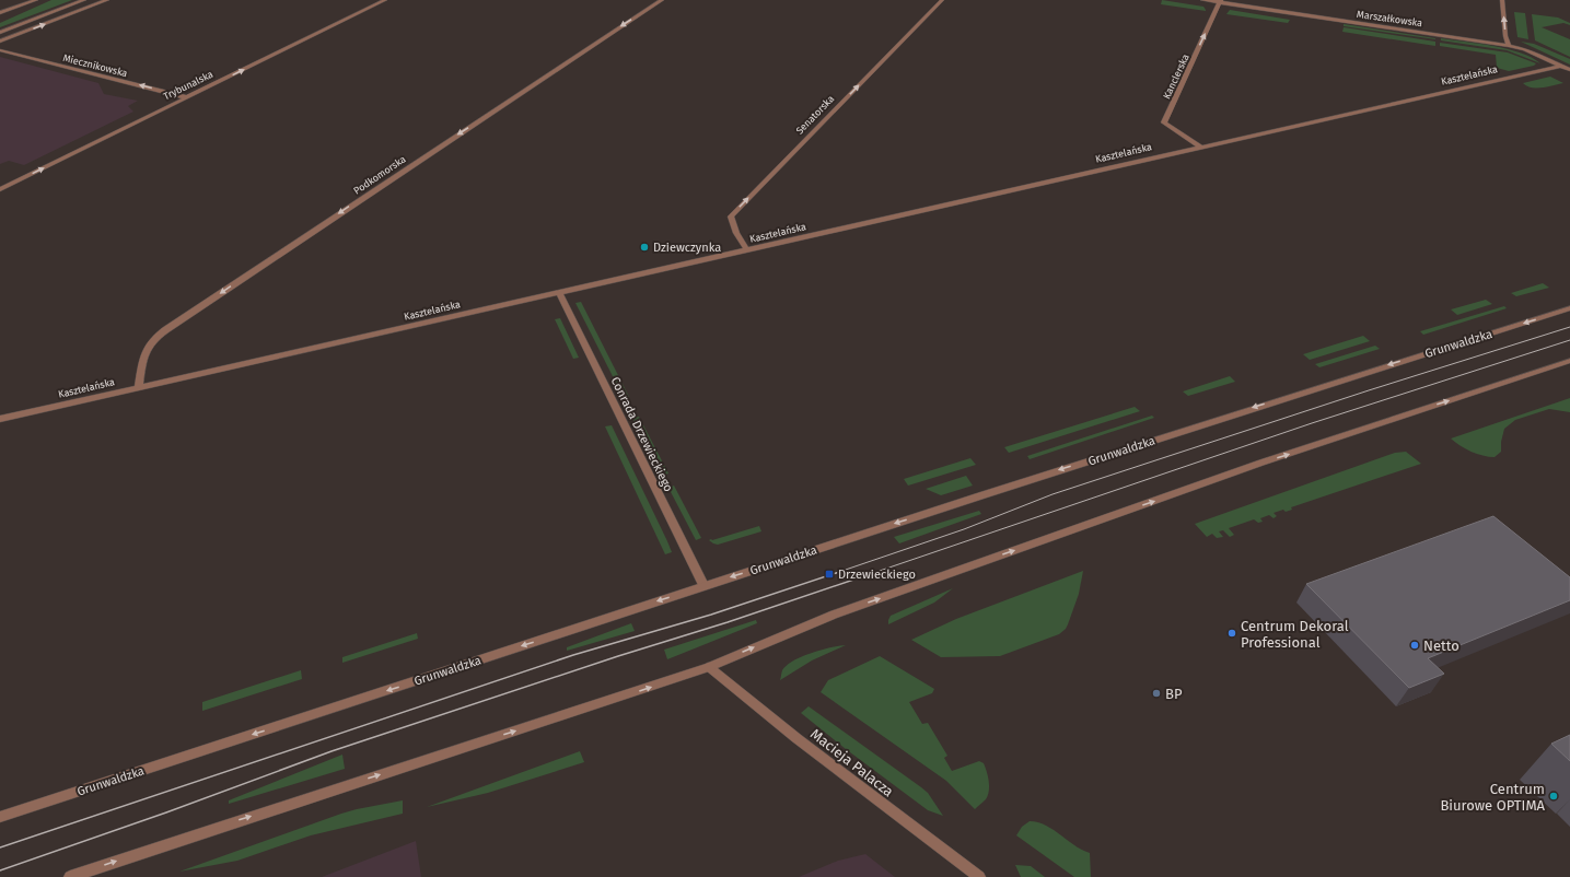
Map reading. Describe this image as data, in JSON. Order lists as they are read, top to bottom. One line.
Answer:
{"streets":{"street":["Marszałkowska","Miecznikowska","Kasztelańska","Kanclerska","Trybunalska","Senatorska","Podkomorska","Grunwaldzka","Conrada Drzewieckiego","Macieja Palacza"]},"crossings":[["Marszałkowska","Kasztelańska"],["Marszałkowska","Kanclerska"],["Miecznikowska","Trybunalska"],["Kasztelańska","Kanclerska"],["Kasztelańska","Senatorska"],["Kasztelańska","Podkomorska"],["Kasztelańska","Conrada Drzewieckiego"],["Grunwaldzka","Conrada Drzewieckiego"]],"one_way":["Miecznikowska","Kanclerska","Trybunalska","Senatorska","Podkomorska"],"places":{"other":["Dziewczynka","Centrum Dekoral Professional","Netto","BP","Centrum Biurowe OPTIMA"],"transit":["Drzewieckiego"]}}
